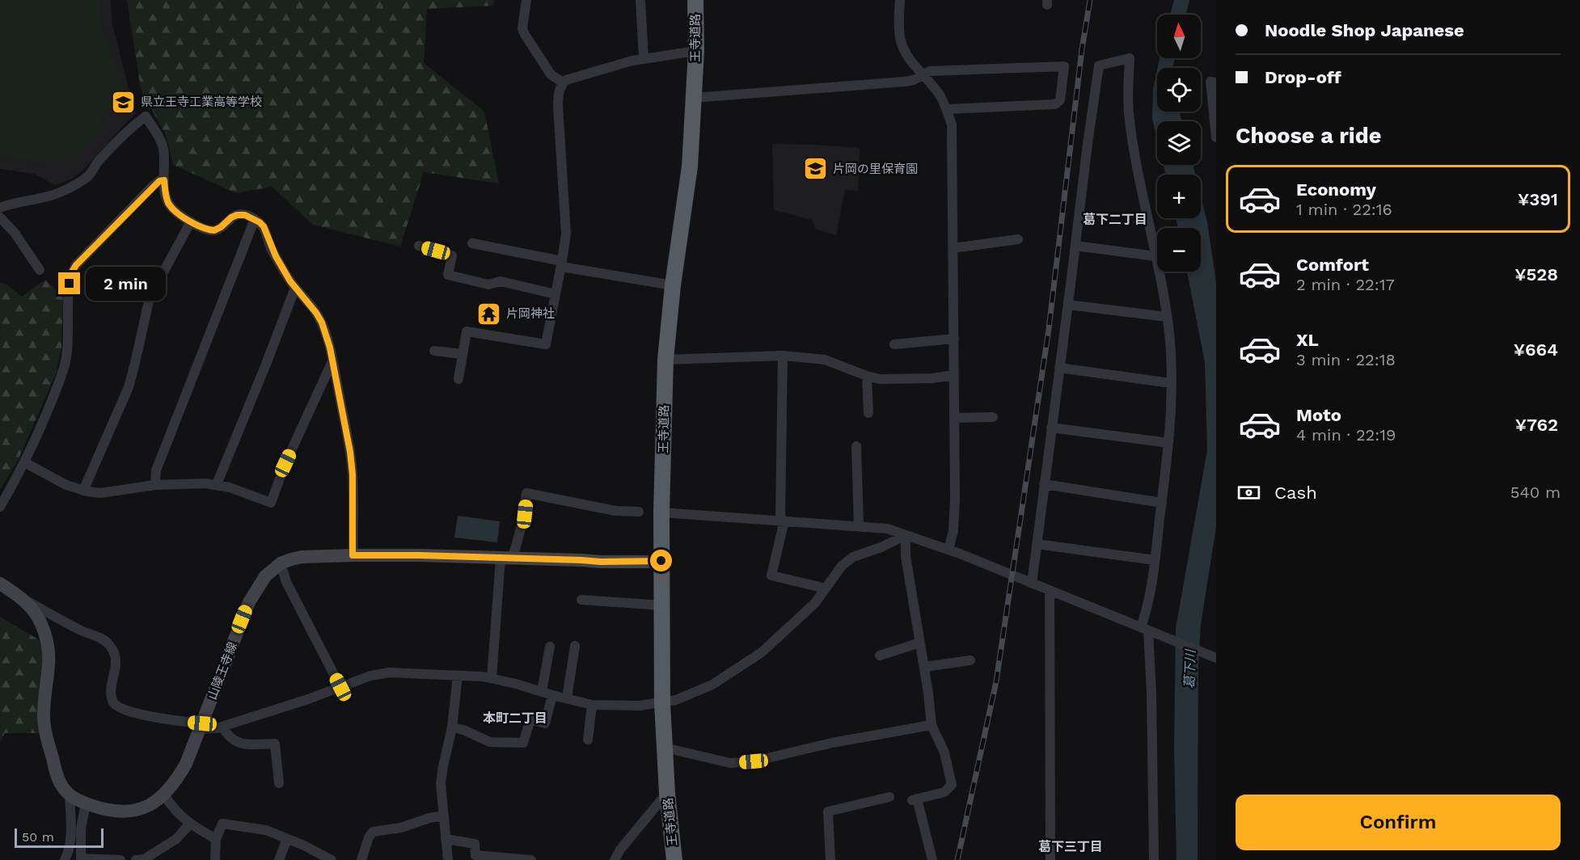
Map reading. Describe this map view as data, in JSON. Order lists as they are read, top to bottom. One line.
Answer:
{"streets":{"highway":["王寺道路"],"main road":["山陵王寺線"]},"crossings":[["王寺道路","山陵王寺線"]],"districts":["葛下二丁目","本町二丁目","葛下三丁目"],"water":["葛下川"],"places":{"school or university":["県立王寺工業高等学校","片岡の里保育園"],"temple":["片岡神社"]},"scale_bar":"50 m","north":"top","page":{"banner":["Noodle Shop Japanese","Drop-off"],"map_buttons":["+","−"],"heading":"Choose a ride","list":[{"name":"Economy","note":"1 min · 22:16","value":"¥391"},{"name":"Comfort","note":"2 min · 22:17","value":"¥528"},{"name":"XL","note":"3 min · 22:18","value":"¥664"},{"name":"Moto","note":"4 min · 22:19","value":"¥762"}],"bubble":"2 min","pay":["Cash","540 m"],"buttons":"Confirm","scale":"50 m"}}
